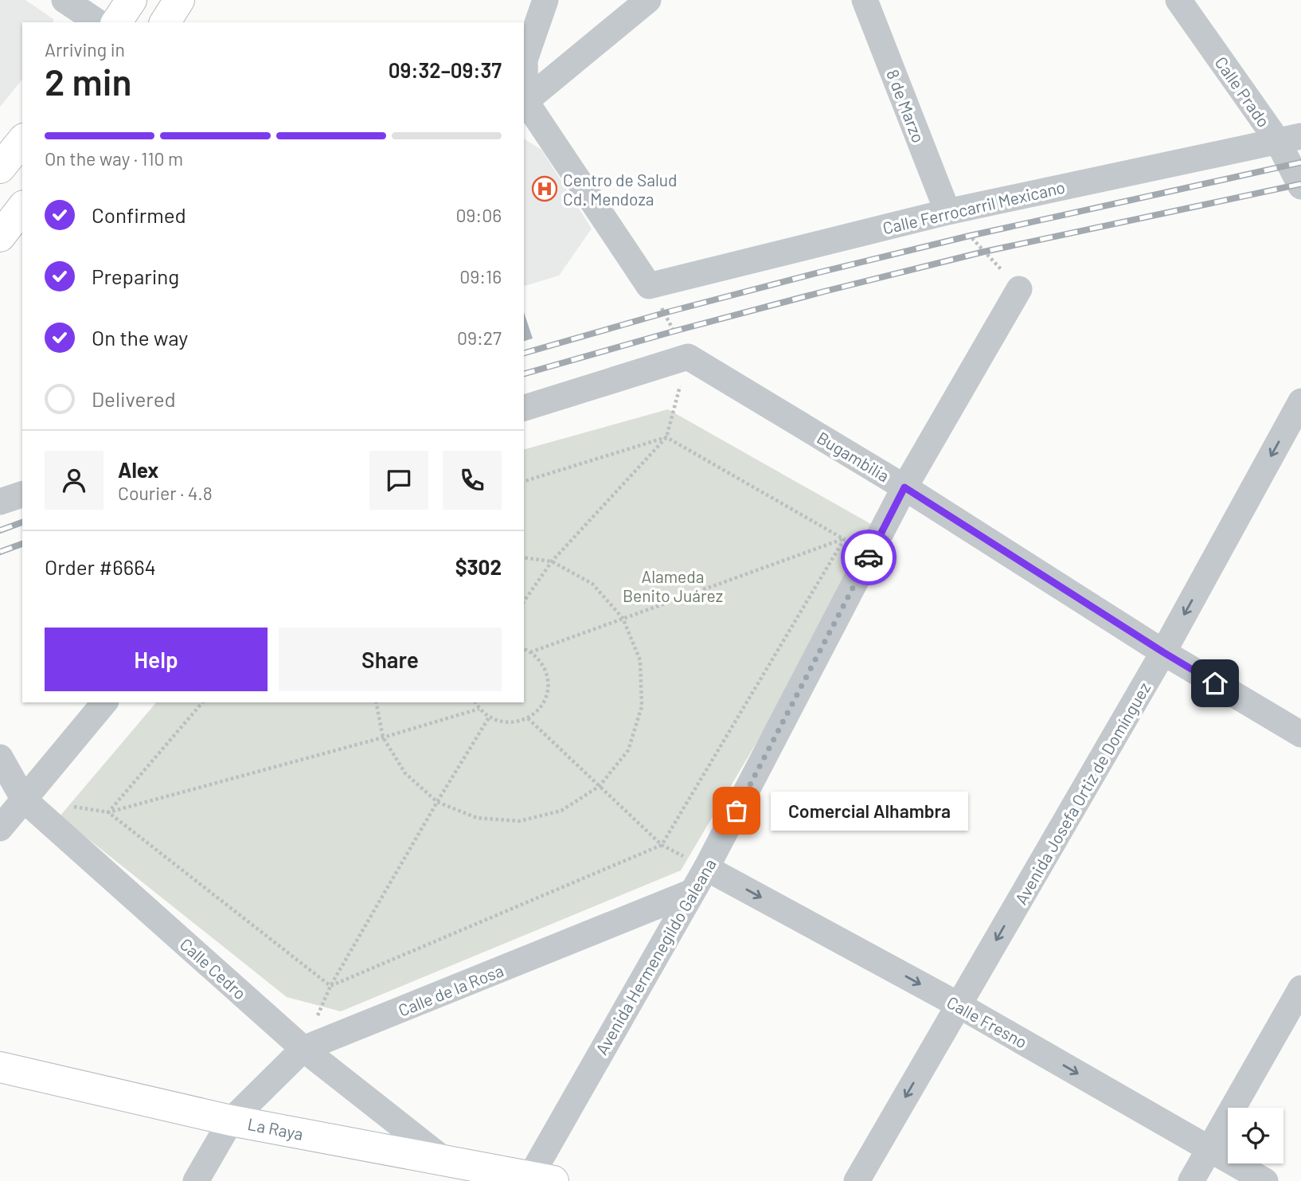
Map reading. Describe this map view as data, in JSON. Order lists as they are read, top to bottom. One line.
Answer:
{"streets":{"main road":["La Raya"],"street":["Calle Prado","8 de Marzo","Calle Ferrocarril Mexicano","Bugambilia","Avenida Josefa Ortiz de Domínguez","Avenida Hermenegildo Galeana","Calle Cedro","Calle de la Rosa","Calle Fresno"]},"crossings":[["Calle Prado","Calle Ferrocarril Mexicano"],["8 de Marzo","Calle Ferrocarril Mexicano"],["Bugambilia","Avenida Josefa Ortiz de Domínguez"],["Bugambilia","Avenida Hermenegildo Galeana"],["Avenida Josefa Ortiz de Domínguez","Calle Fresno"],["Avenida Hermenegildo Galeana","Calle de la Rosa"],["Avenida Hermenegildo Galeana","Calle Fresno"],["Avenida Hermenegildo Galeana","La Raya"],["Calle Cedro","Calle de la Rosa"],["Calle Cedro","La Raya"],["Calle de la Rosa","La Raya"]],"one_way":["Avenida Josefa Ortiz de Domínguez","Calle Fresno"],"parks":["Alameda Benito Juárez"],"places":{"hospital":["Centro de Salud Cd. Mendoza"],"other":["Comercial Alhambra"]},"page":{"heading":["2 min","Arriving in","09:32–09:37"],"panel":["Alex","Courier · 4.8","Order #6664","$302"],"bar":"On the way · 110 m","list":[["Confirmed","09:06"],["Preparing","09:16"],["On the way","09:27"],"Delivered"],"buttons":["Help","Share"],"bubble":"Comercial Alhambra"}}
